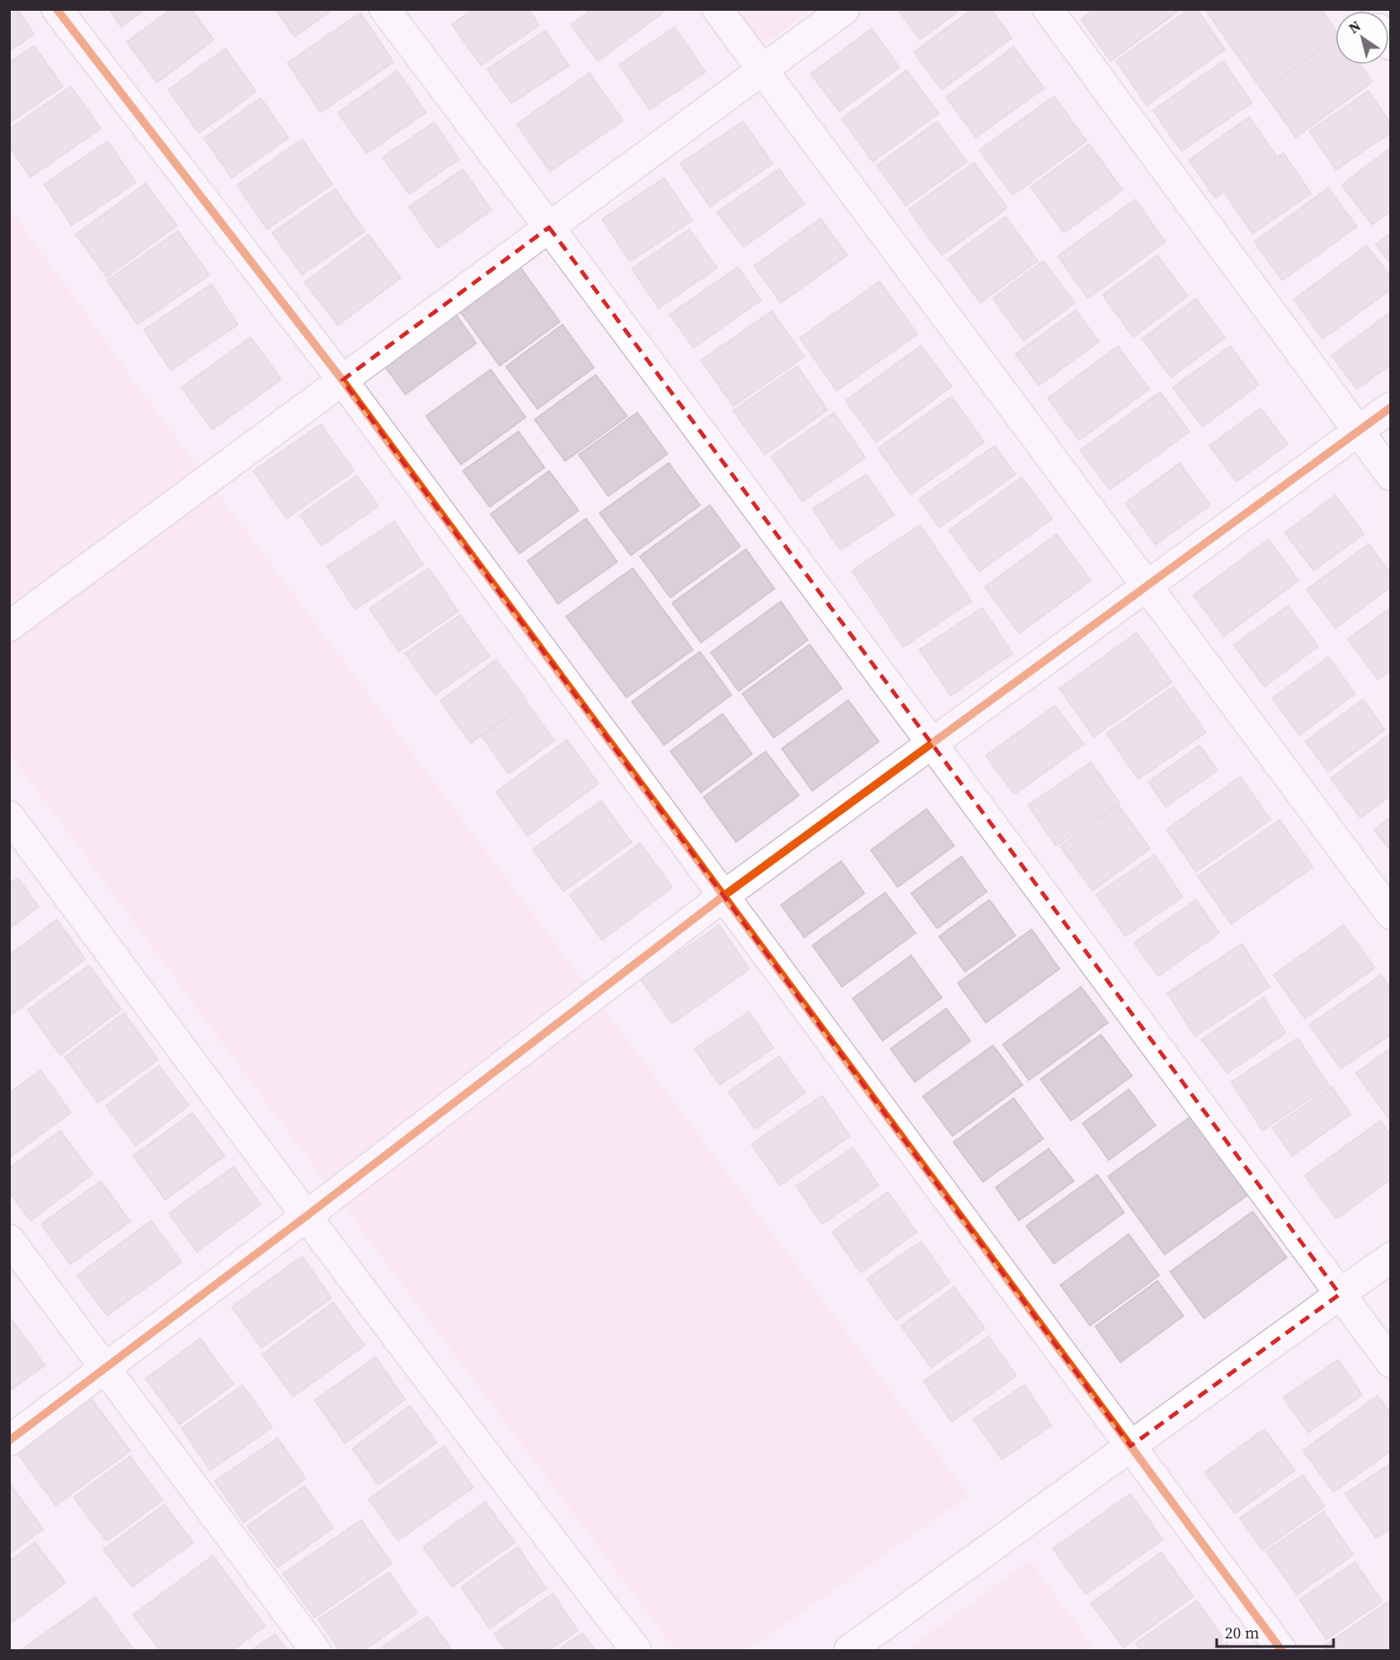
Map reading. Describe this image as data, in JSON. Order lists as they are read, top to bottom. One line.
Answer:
{"scale_bar":"20 m","north":"top left"}
